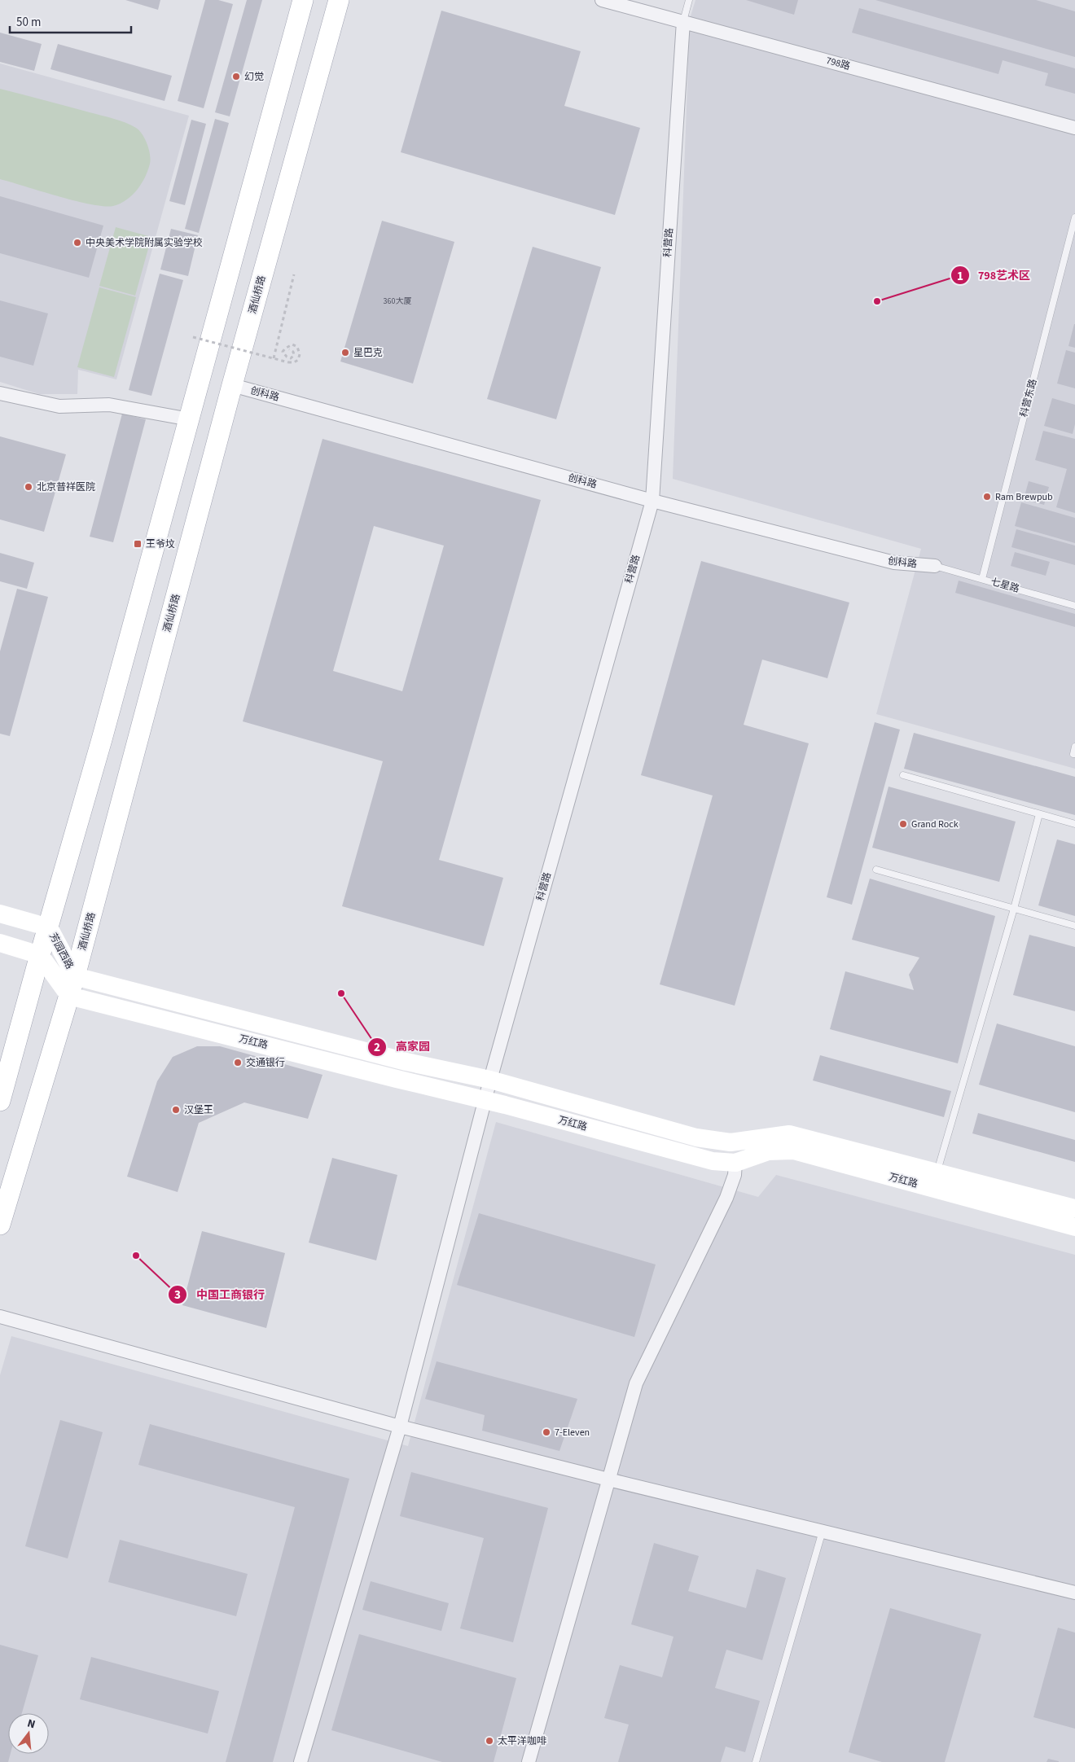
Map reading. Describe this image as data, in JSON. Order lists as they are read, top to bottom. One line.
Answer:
{"streets":{"main road":["酒仙桥路"],"street":["798路","科营路","创科路","芳园西路","万红路"],"lane":["科营东路","七星路"]},"crossings":[["798路","科营路"],["科营路","创科路"],["科营路","万红路"],["酒仙桥路","创科路"],["酒仙桥路","芳园西路"],["酒仙桥路","万红路"],["创科路","七星路"],["科营东路","七星路"],["芳园西路","万红路"]],"places":{"other":["幻觉","中央美术学院附属实验学校","798艺术区","星巴克","北京普祥医院","Ram Brewpub","Grand Rock","高家园","交通银行","汉堡王","中国工商银行","7-Eleven","太平洋咖啡"],"transit":["王爷坟"]},"house_numbers":["360大厦"],"scale_bar":"50 m","north":"top"}
